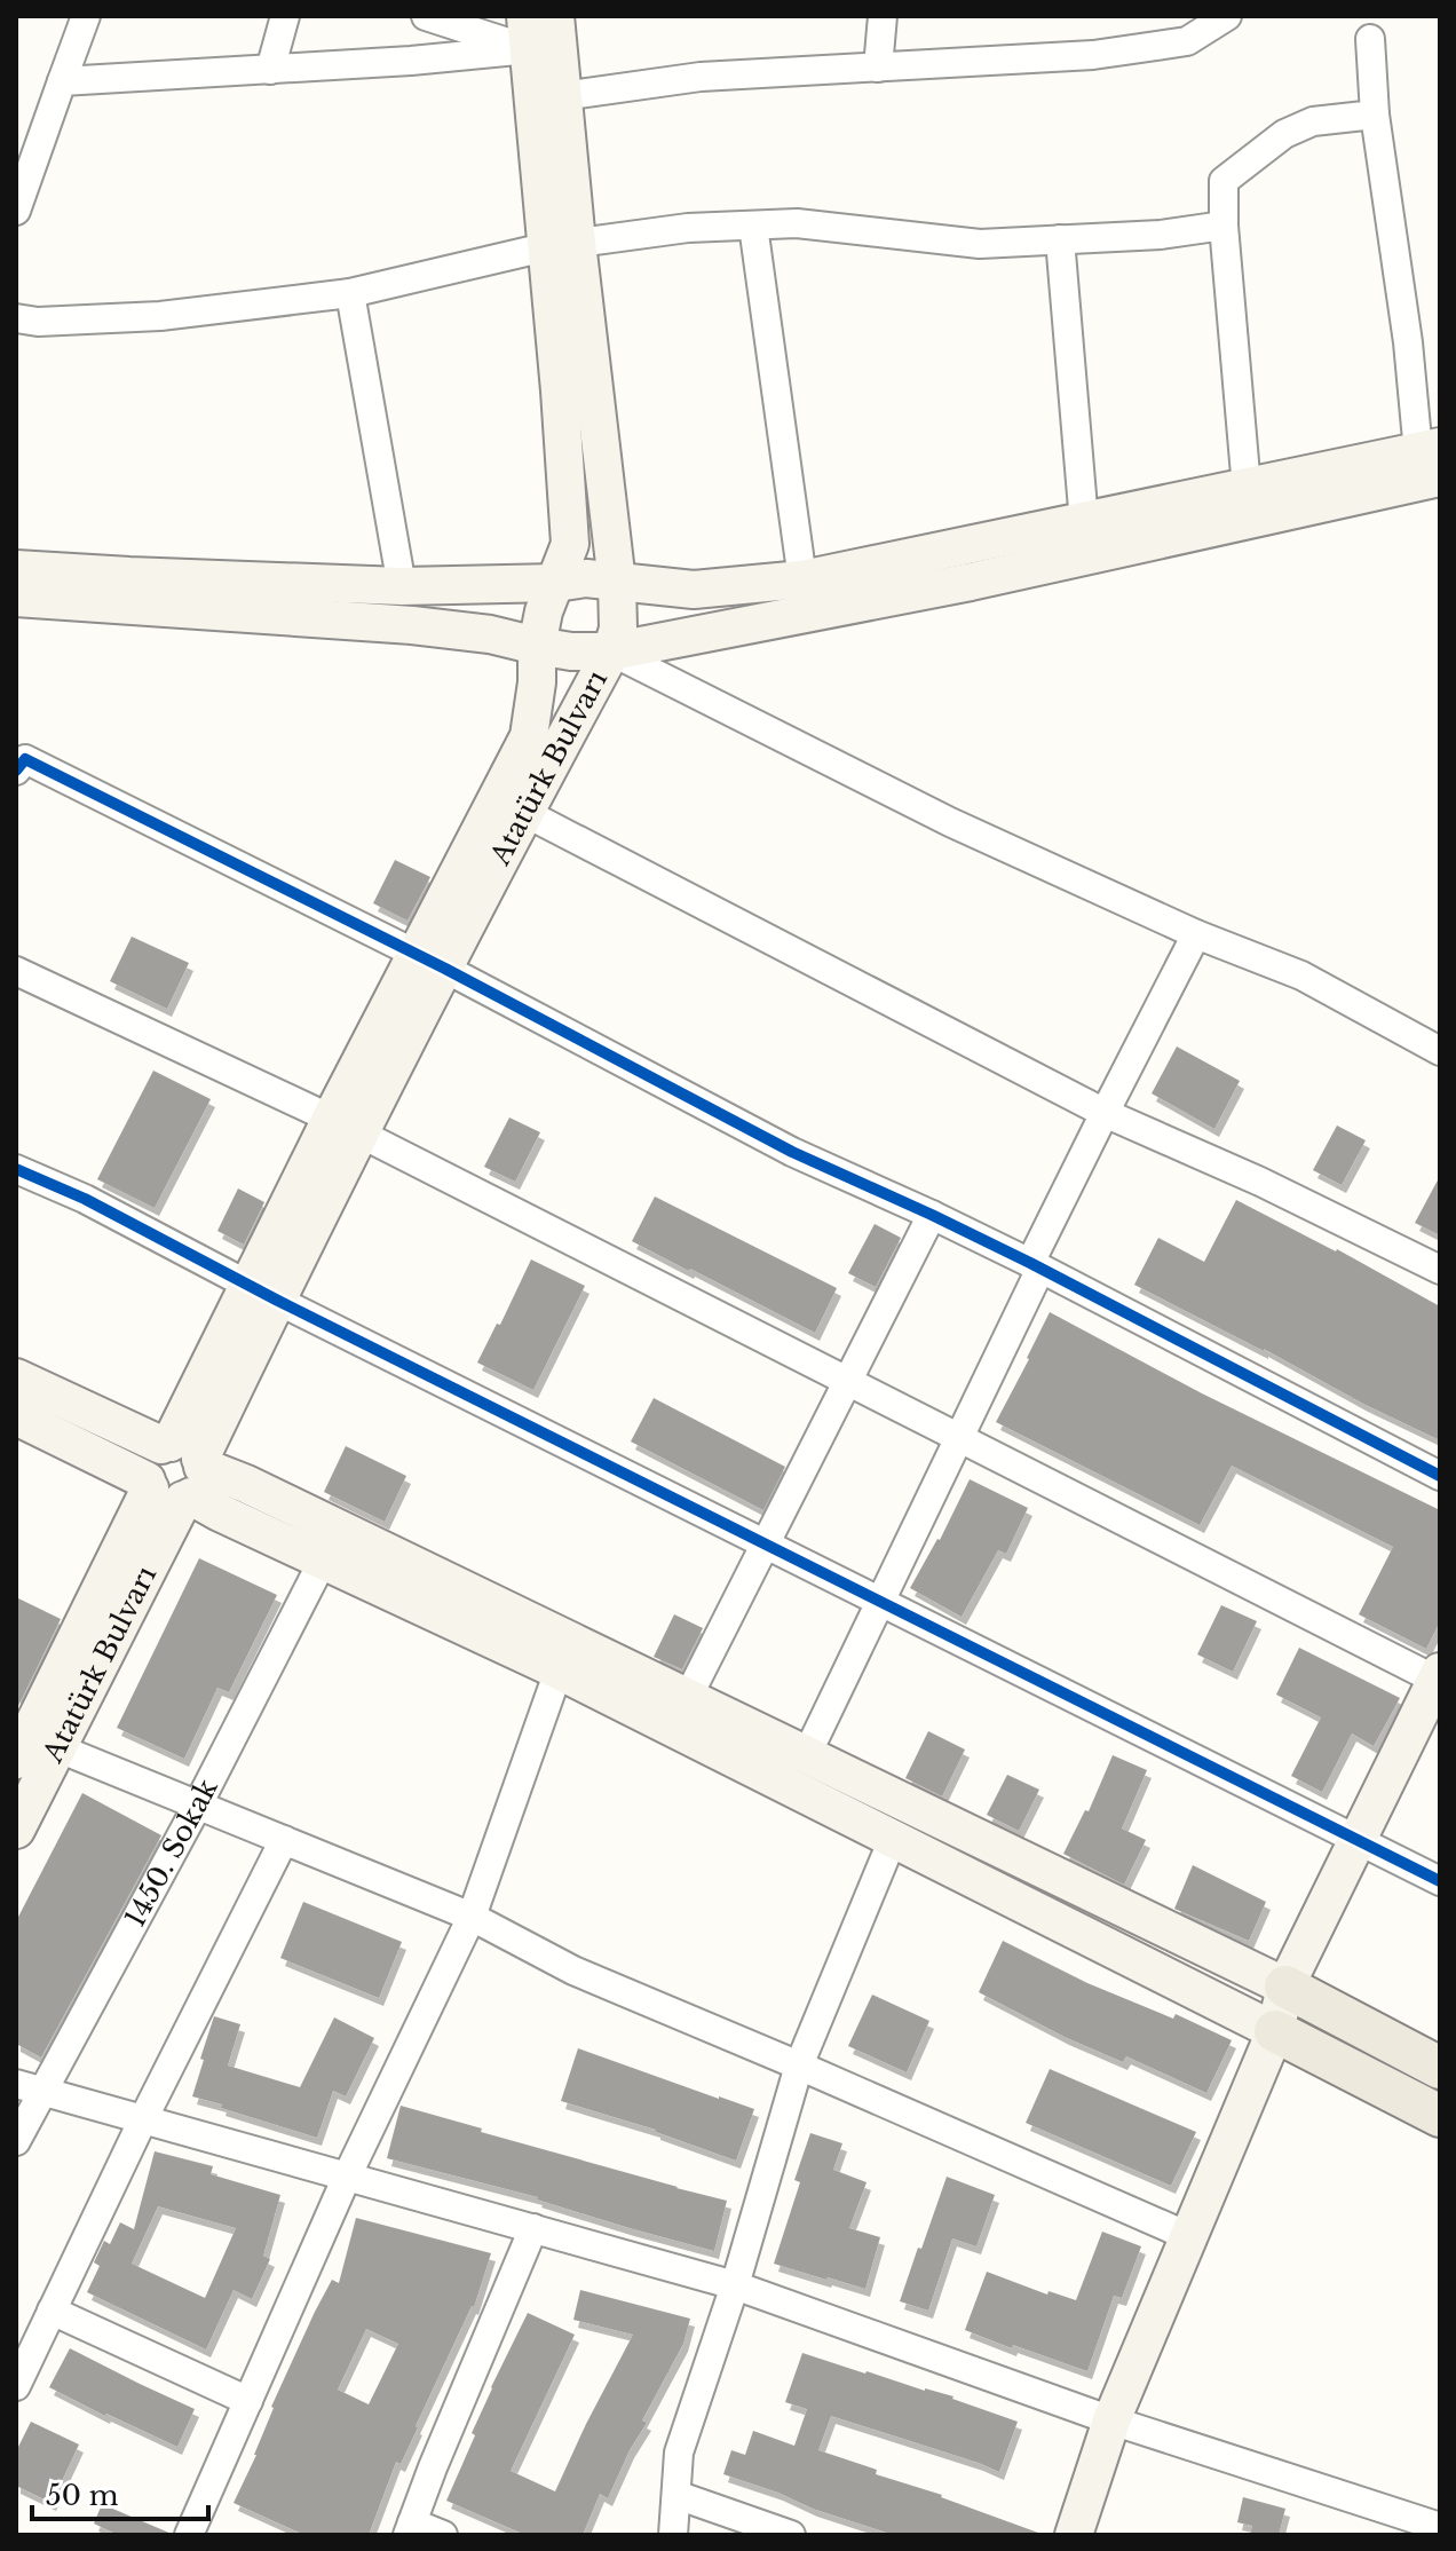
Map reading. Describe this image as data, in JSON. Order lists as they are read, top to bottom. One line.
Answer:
{"streets":{"main road":["Atatürk Bulvarı"],"street":["1450. Sokak"]},"scale_bar":"50 m"}
